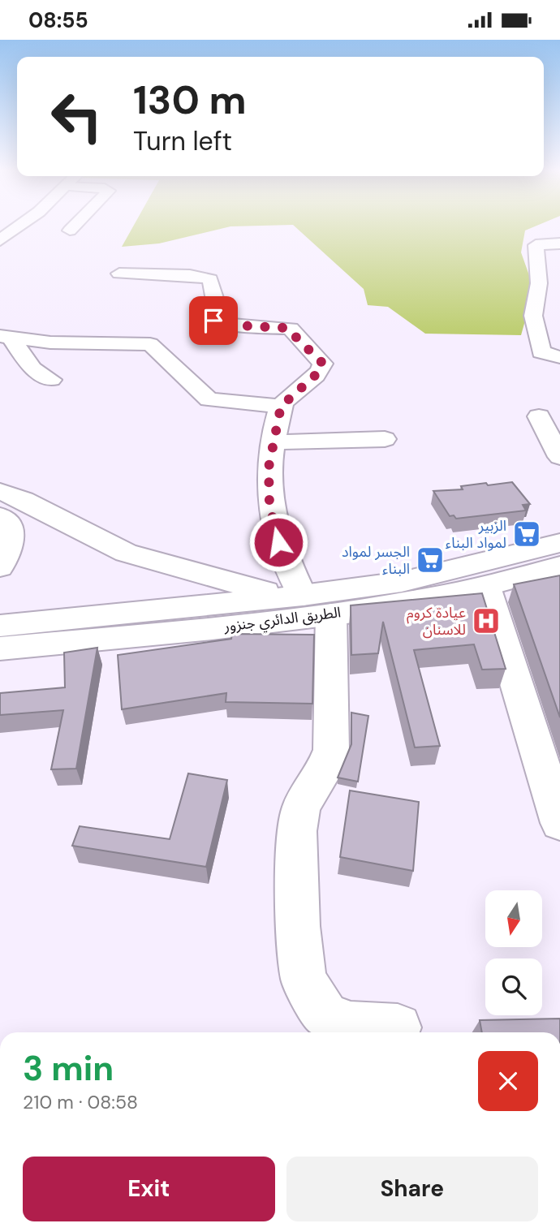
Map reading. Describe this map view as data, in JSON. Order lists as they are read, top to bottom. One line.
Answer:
{"streets":{"street":["الطريق الدائري جنزور"]},"places":{"supermarket":["الزبير لمواد البناء","الجسر لمواد البناء"],"hospital":["عيادة كروم للاسنان"]},"north":"bottom","page":{"status":"08:55","turn":["130 m","Turn left"],"heading":["3 min","210 m · 08:58"],"buttons":["Exit","Share"]}}
